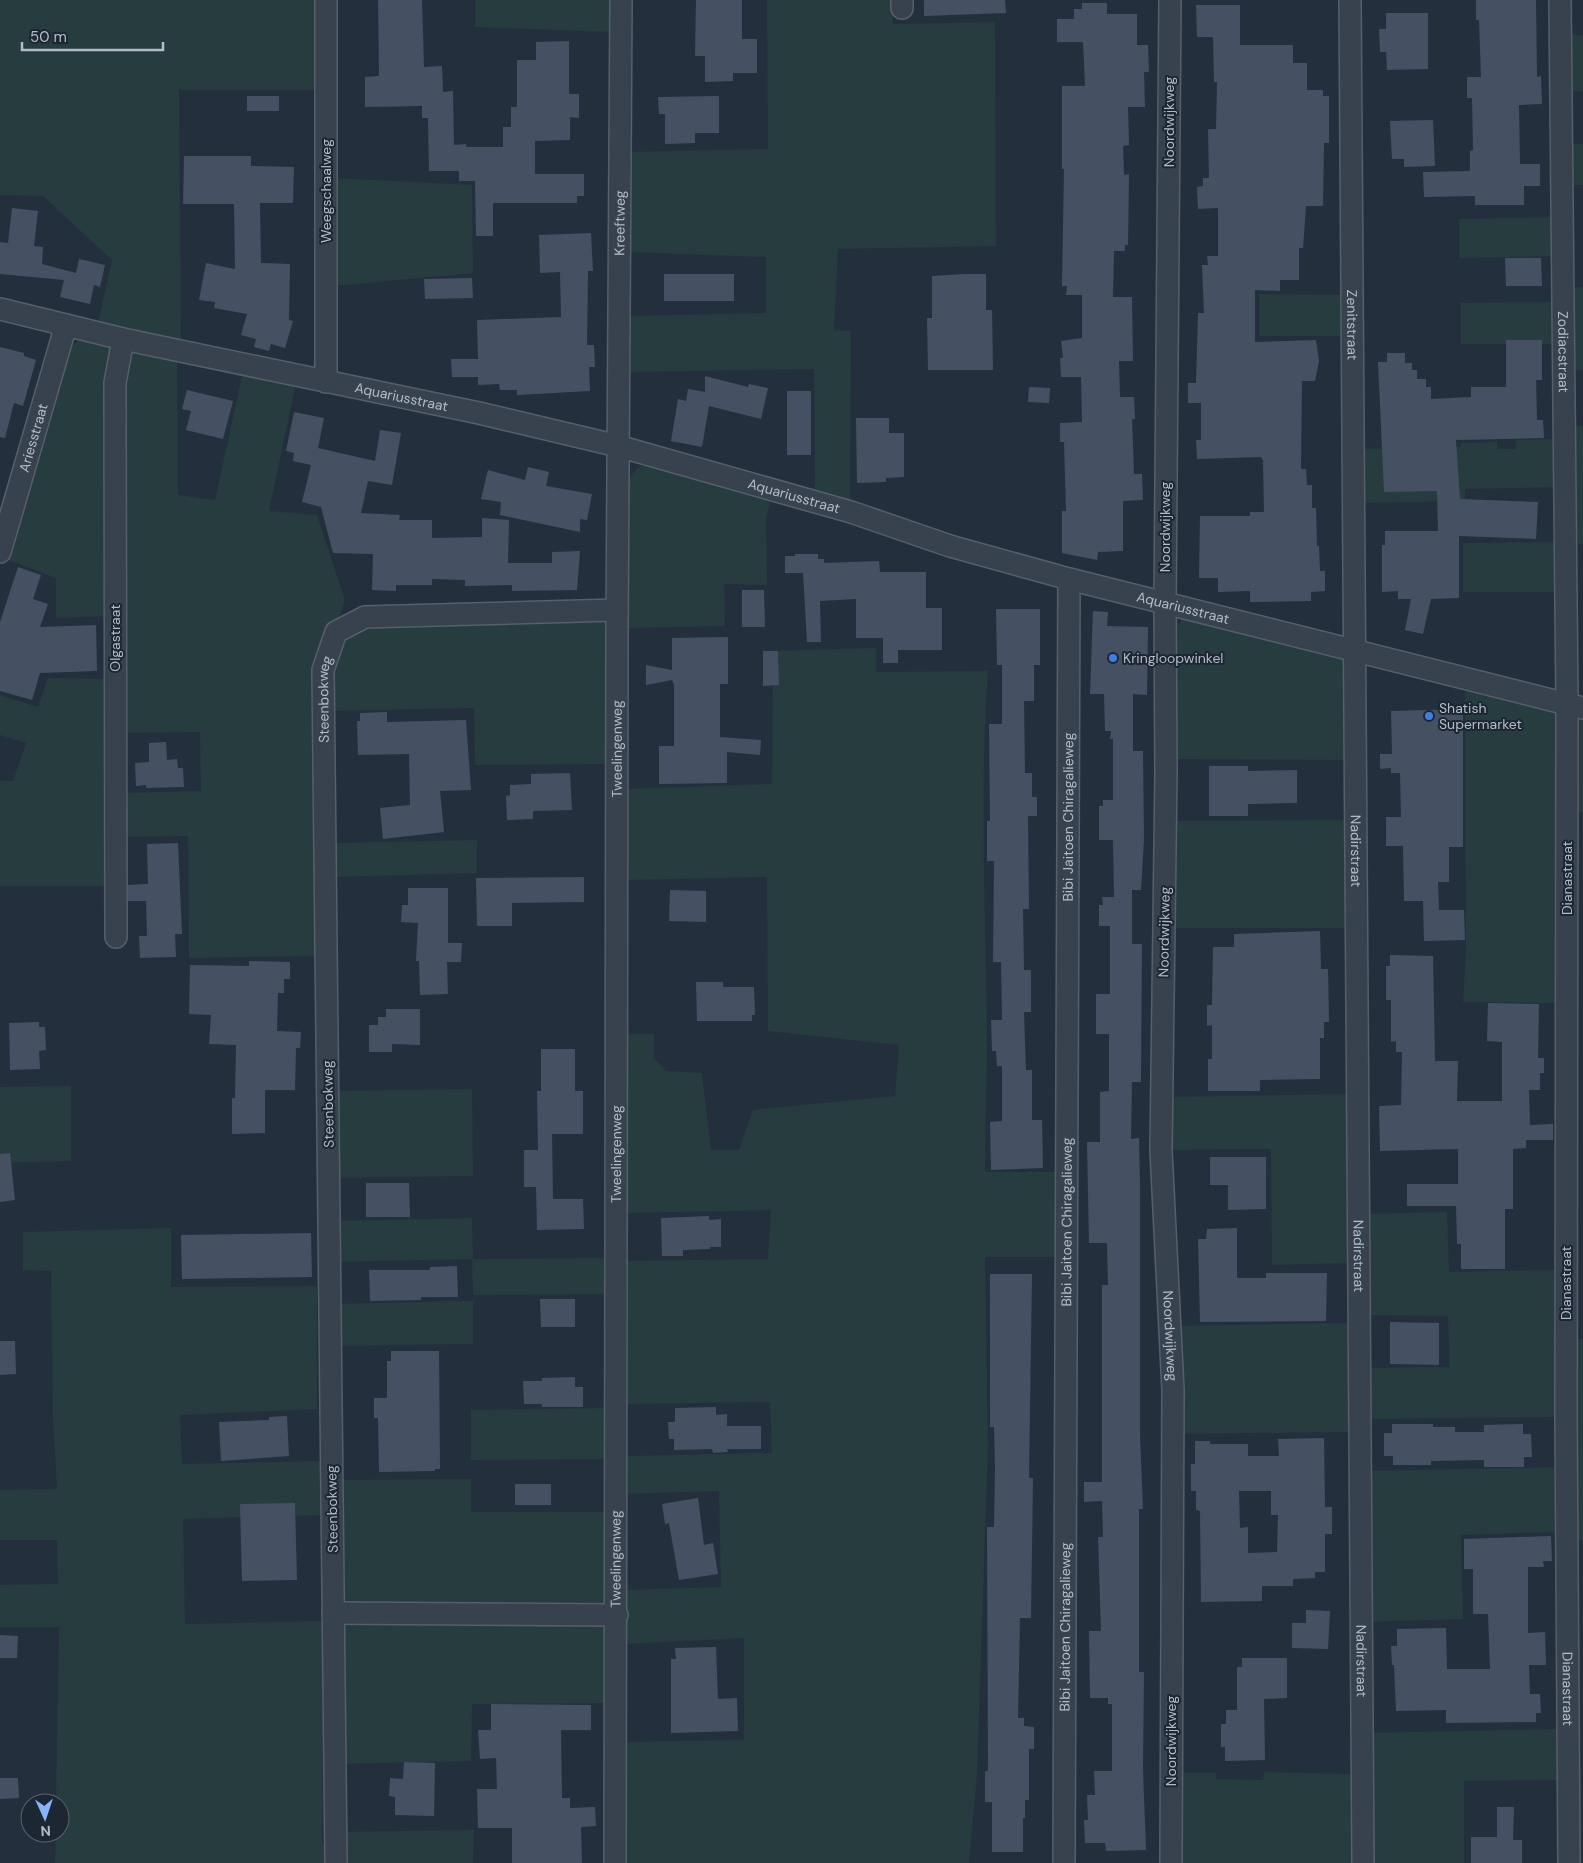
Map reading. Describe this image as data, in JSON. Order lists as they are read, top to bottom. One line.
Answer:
{"streets":{"street":["Noordwijkweg","Weegschaalweg","Kreeftweg","Zenitstraat","Zodiacstraat","Aquariusstraat","Ariesstraat","Olgastraat","Steenbokweg","Tweelingenweg","Bibi Jaitoen Chiragalieweg","Nadirstraat","Dianastraat"]},"crossings":[["Noordwijkweg","Aquariusstraat"],["Weegschaalweg","Aquariusstraat"],["Kreeftweg","Aquariusstraat"],["Kreeftweg","Tweelingenweg"],["Zenitstraat","Aquariusstraat"],["Zenitstraat","Nadirstraat"],["Zodiacstraat","Aquariusstraat"],["Zodiacstraat","Dianastraat"],["Aquariusstraat","Ariesstraat"],["Aquariusstraat","Olgastraat"],["Aquariusstraat","Tweelingenweg"],["Aquariusstraat","Bibi Jaitoen Chiragalieweg"],["Aquariusstraat","Nadirstraat"],["Aquariusstraat","Dianastraat"],["Steenbokweg","Tweelingenweg"]],"places":["Kringloopwinkel","Shatish Supermarket"],"scale_bar":"50 m","north":"bottom"}
